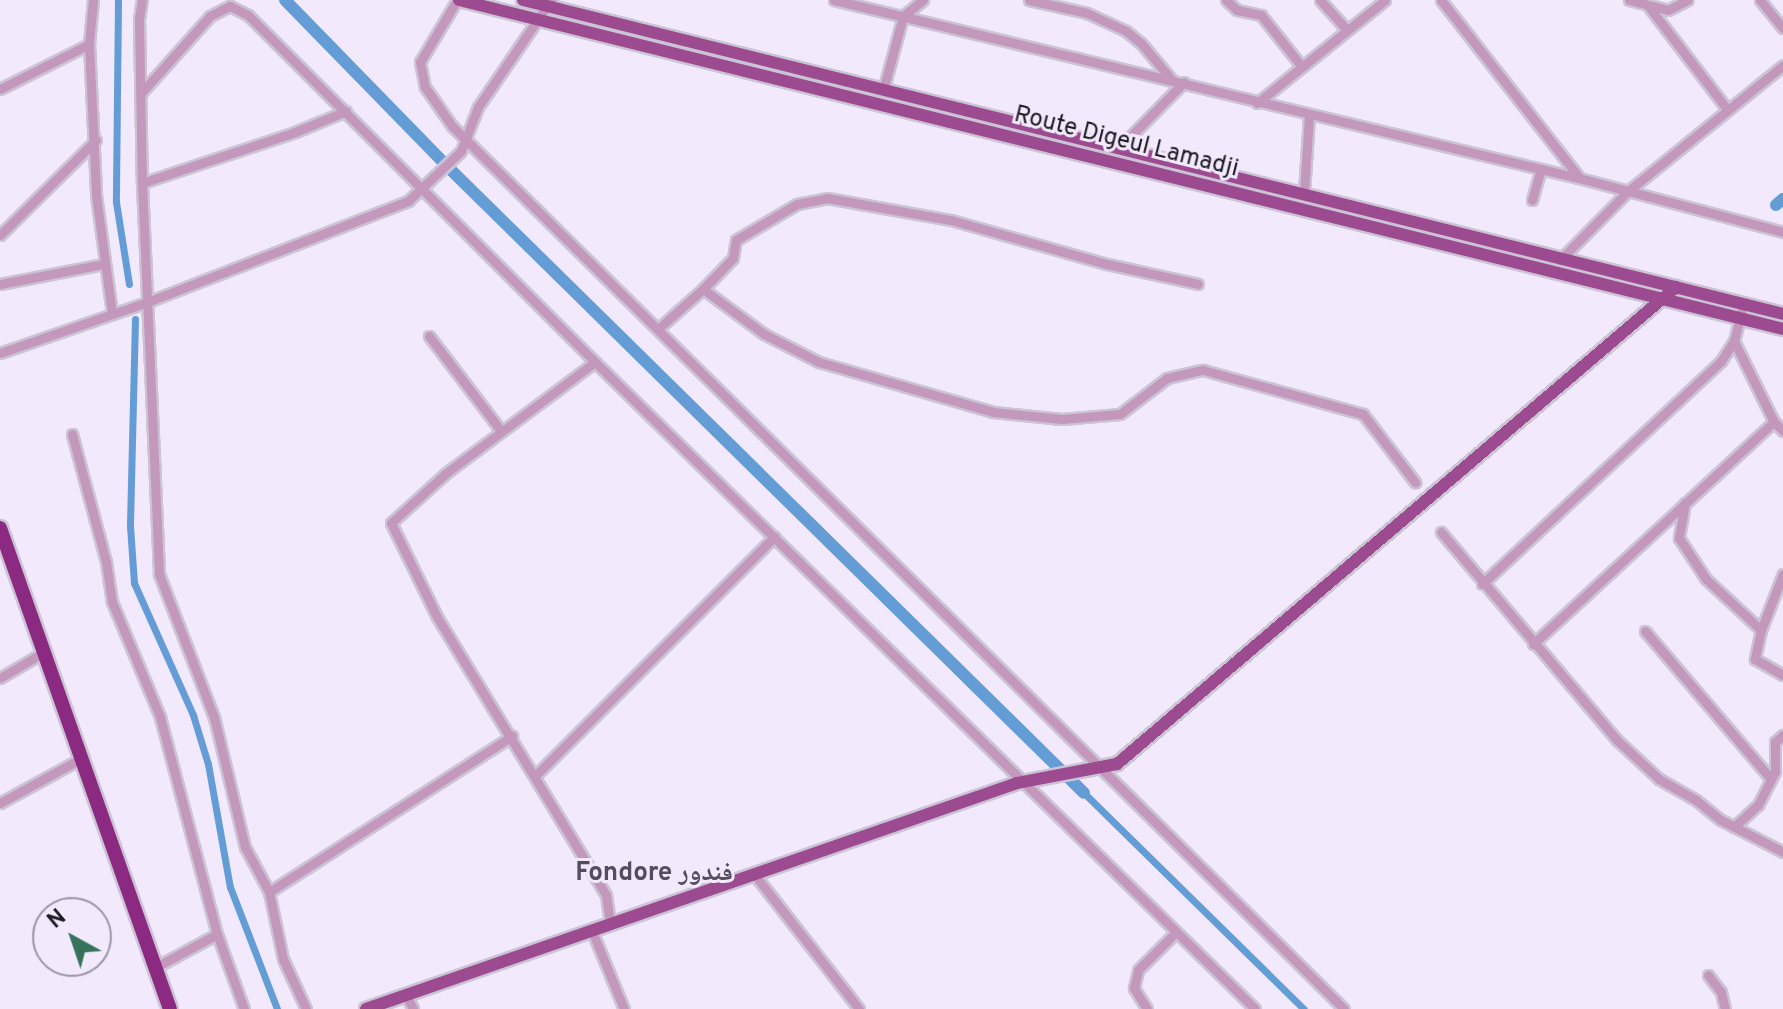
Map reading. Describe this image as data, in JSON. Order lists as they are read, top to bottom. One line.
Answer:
{"streets":{"main road":["Route Digeul Lamadji"]},"districts":["Fondore فندور"],"north":"top left"}
